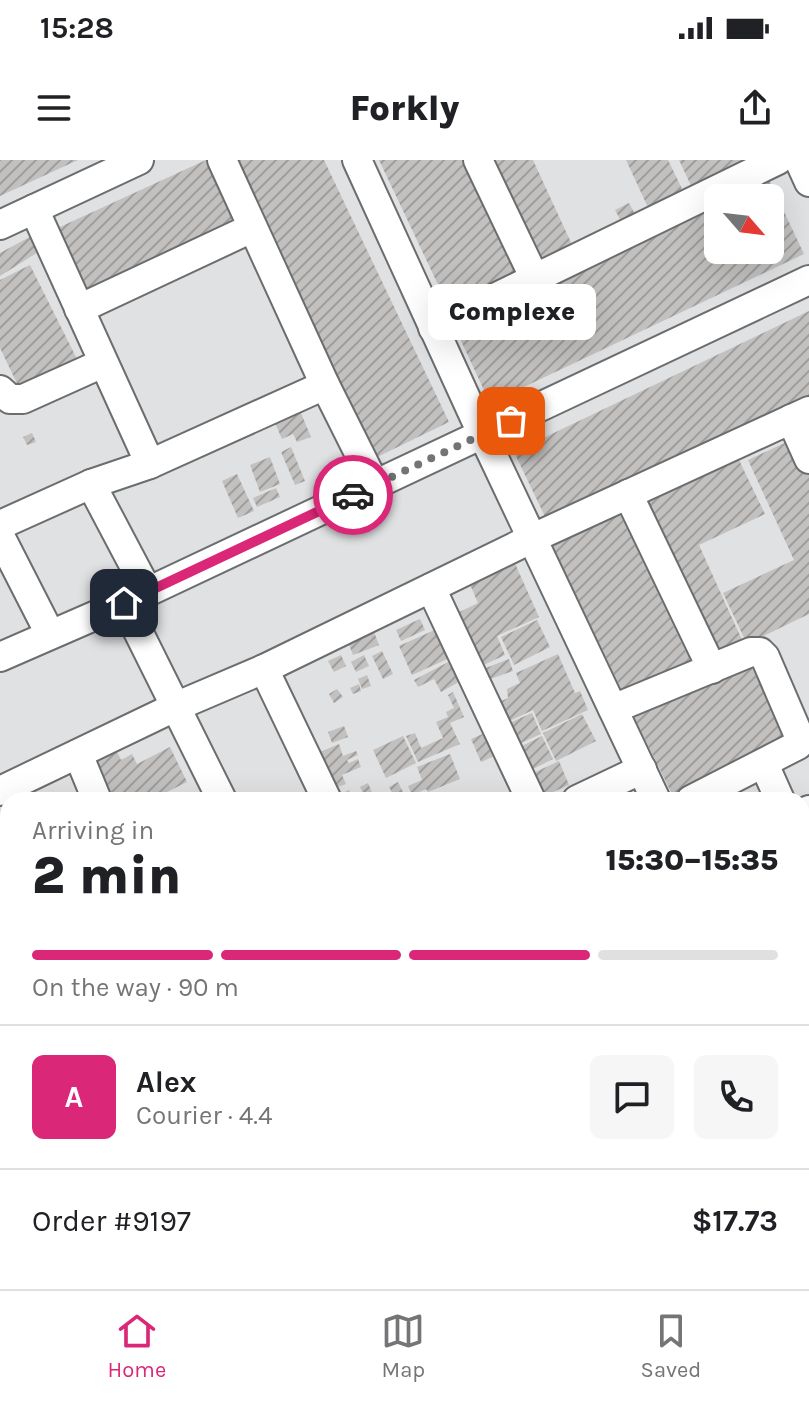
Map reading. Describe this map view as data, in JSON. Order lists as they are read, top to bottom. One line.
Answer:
{"places":["Complexe"],"north":"bottom right","page":{"status":"15:28","header":"Forkly","bubble":"Complexe","heading":["2 min","Arriving in","15:30–15:35"],"panel":["Alex","Courier · 4.4","Order #9197","$17.73"],"bar":"On the way · 90 m","round":"A","tabs":["Home","Map","Saved"]}}
